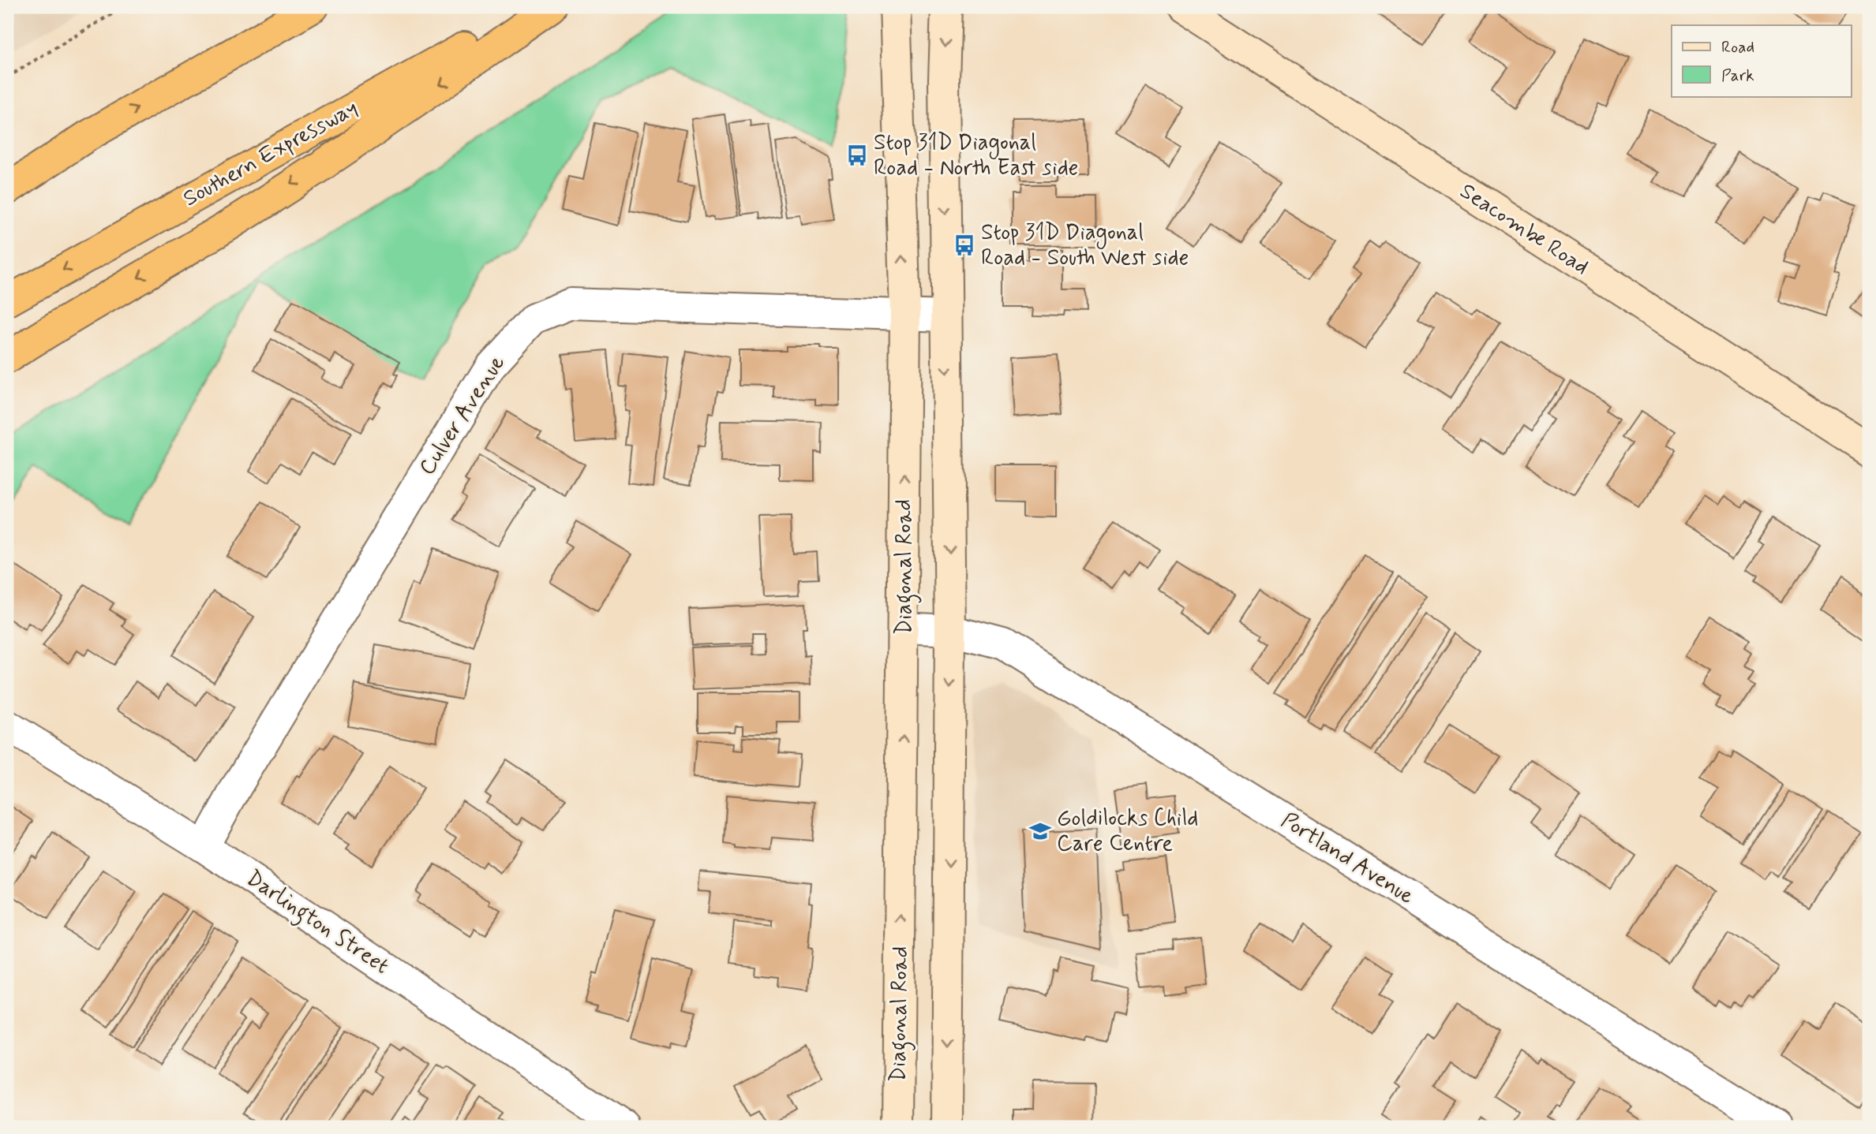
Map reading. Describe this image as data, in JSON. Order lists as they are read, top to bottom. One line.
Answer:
{"streets":{"highway":["Southern Expressway"],"main road":["Seacombe Road","Diagonal Road"],"street":["Culver Avenue","Portland Avenue","Darlington Street"]},"crossings":[["Culver Avenue","Diagonal Road"],["Culver Avenue","Darlington Street"],["Diagonal Road","Portland Avenue"]],"places":{"bus stop":["Stop 31D Diagonal Road - North East side","Stop 31D Diagonal Road - South West side"],"school or university":["Goldilocks Child Care Centre"]},"legend":["Road","Park"]}
